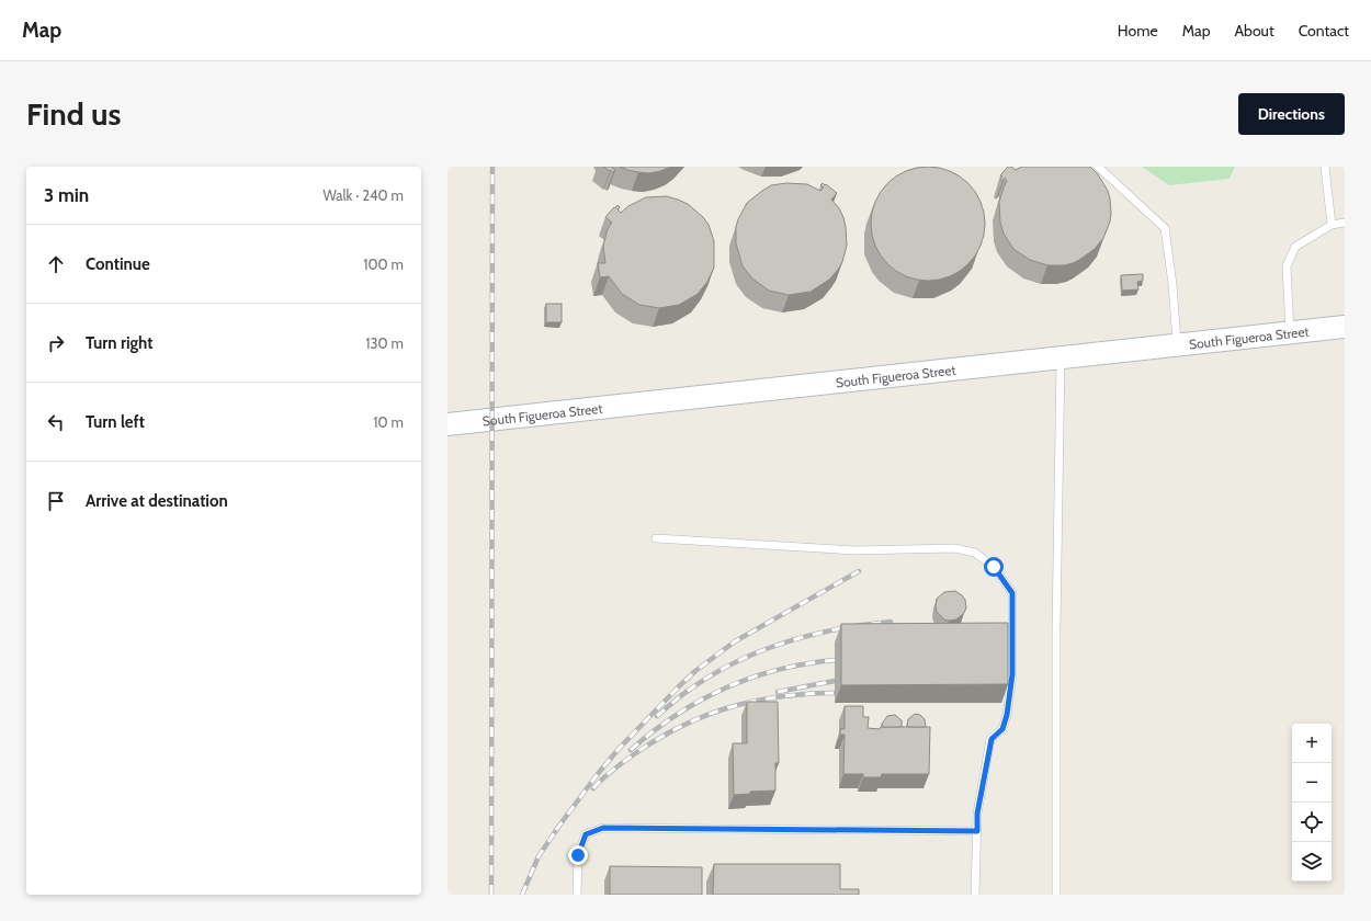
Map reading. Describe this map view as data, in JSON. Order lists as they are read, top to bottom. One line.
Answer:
{"streets":{"main road":["South Figueroa Street"]},"page":{"header":"Map","nav":["Home","Map","About","Contact"],"buttons":"Directions","title":"Find us","heading":["3 min","Walk · 240 m"],"list":[["Continue","100 m"],["Turn right","130 m"],["Turn left","10 m"],"Arrive at destination"],"map_buttons":["+","−"]}}
